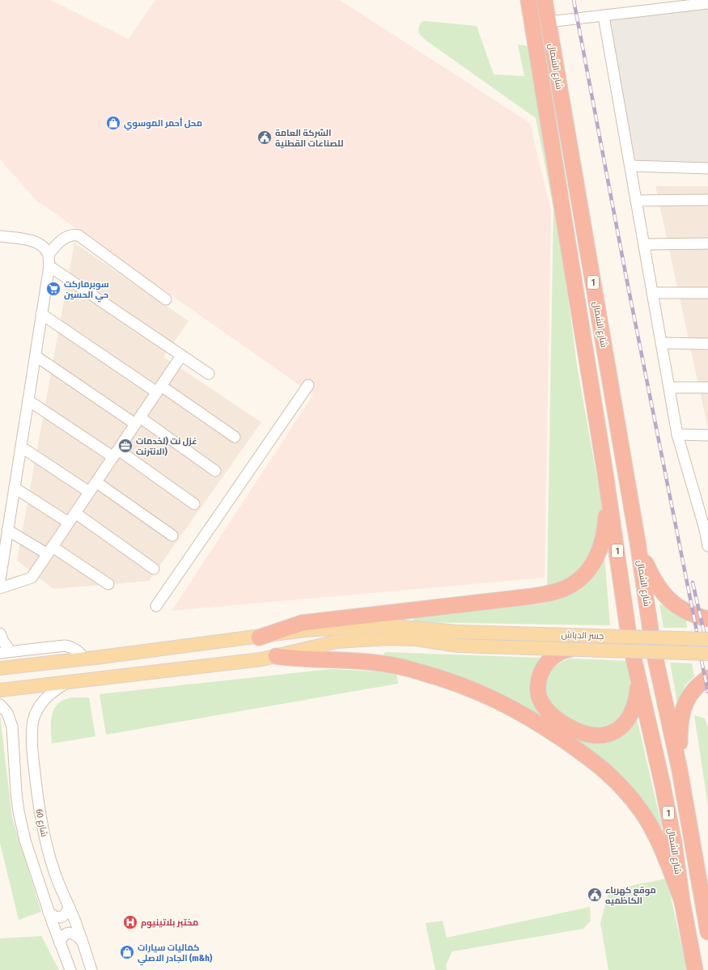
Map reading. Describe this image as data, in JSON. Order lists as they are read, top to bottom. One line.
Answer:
{"streets":{"highway":["شارع الشمال","1"],"main road":["جسر الدباش"],"street":["شارع 60"]},"crossings":[["جسر الدباش","شارع 60"]],"places":{"shop":["محل أحمر الموسوي","كماليات سيارات الجادر الاصلي (m&h)"],"public building":["الشركة العامة للصناعات القطنية","موقع كهرباء الكاظميه"],"supermarket":["سوبرماركت حي الحسين"],"office":["غزل نت (لخدمات الانترنت)"],"hospital":["مختبر بلاتينيوم"]}}
